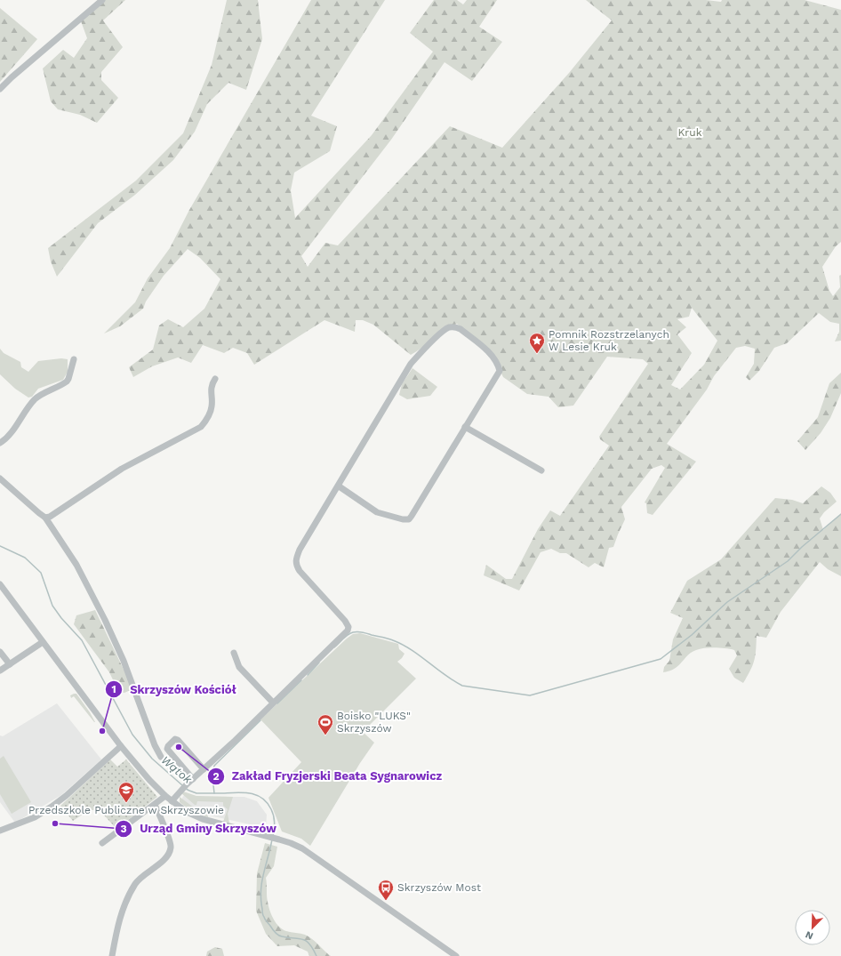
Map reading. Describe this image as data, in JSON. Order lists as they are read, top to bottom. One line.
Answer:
{"water":["Wątok"],"parks":["Kruk"],"places":{"place":["Pomnik Rozstrzelanych W Lesie Kruk"],"other":["Skrzyszów Kościół","Zakład Fryzjerski Beata Sygnarowicz","Urząd Gminy Skrzyszów"],"sports":["Boisko \"LUKS\" Skrzyszów"],"school or university":["Przedszkole Publiczne w Skrzyszowie"],"bus stop":["Skrzyszów Most"]},"north":"bottom left"}
